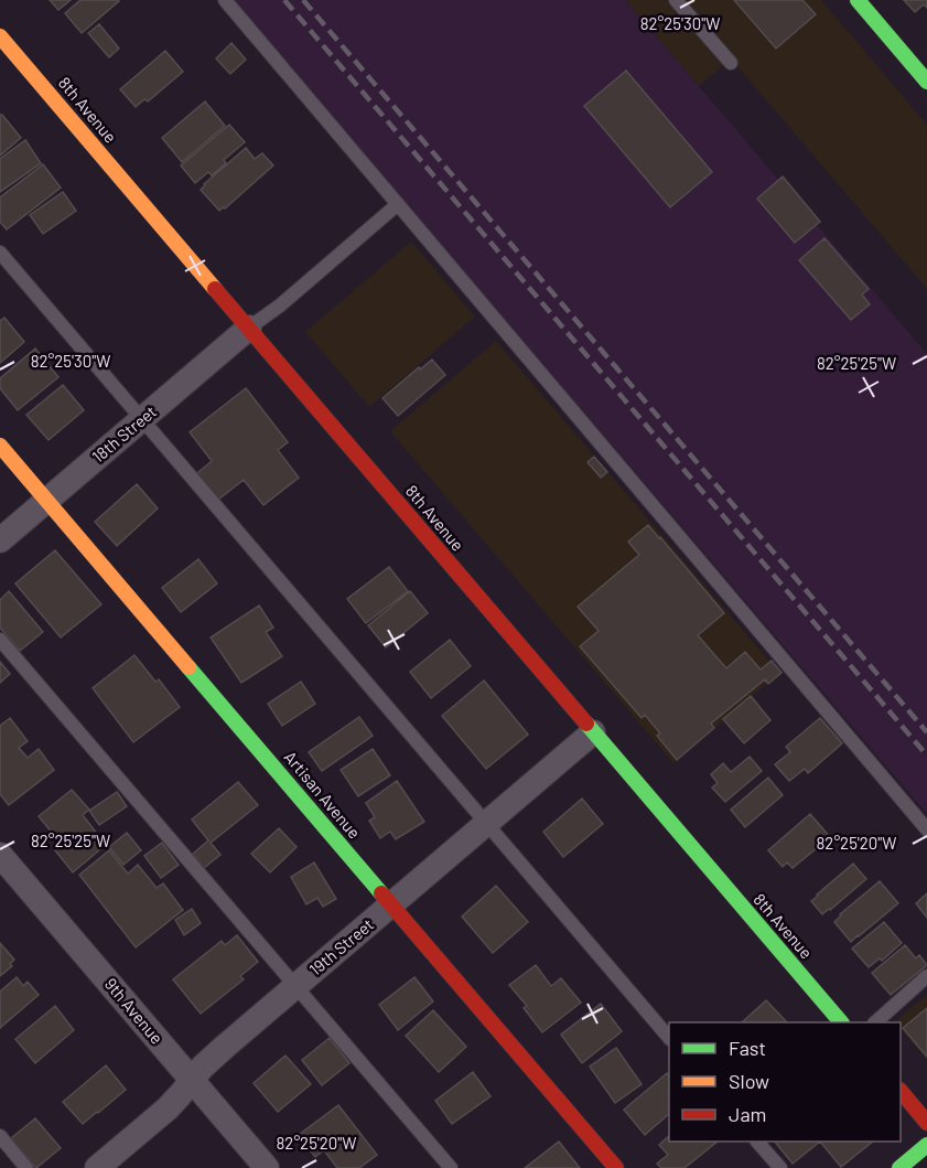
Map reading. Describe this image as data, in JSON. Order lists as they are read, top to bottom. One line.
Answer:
{"streets":{"main road":["8th Avenue","Artisan Avenue"],"street":["18th Street","19th Street","9th Avenue"]},"crossings":[["8th Avenue","18th Street"],["8th Avenue","19th Street"],["18th Street","Artisan Avenue"],["Artisan Avenue","19th Street"],["19th Street","9th Avenue"]],"legend":["Fast","Slow","Jam"],"coordinates":["82°25'30\"W","82°25'25\"W","82°25'20\"W"]}
